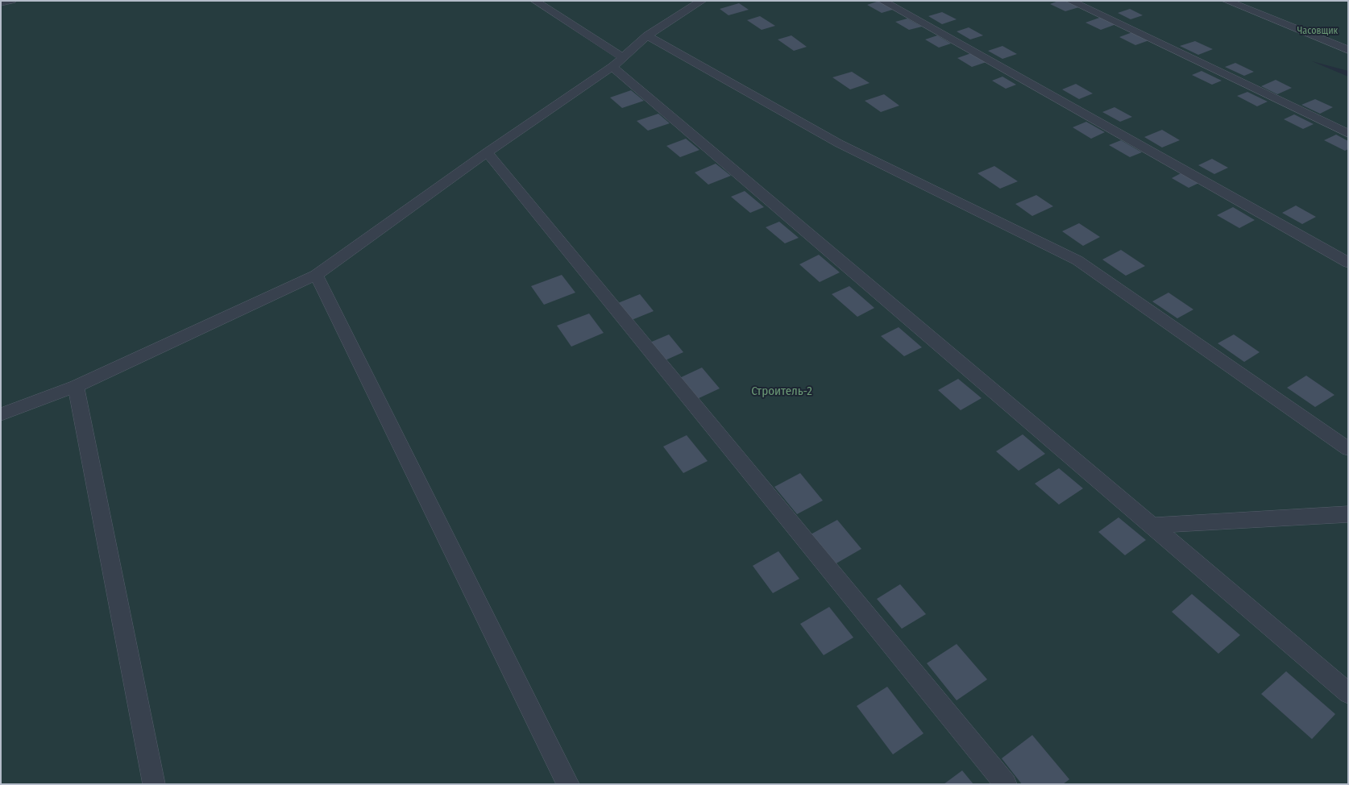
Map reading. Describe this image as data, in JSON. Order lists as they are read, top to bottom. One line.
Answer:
{"parks":["Часовщик","Строитель-2"]}
